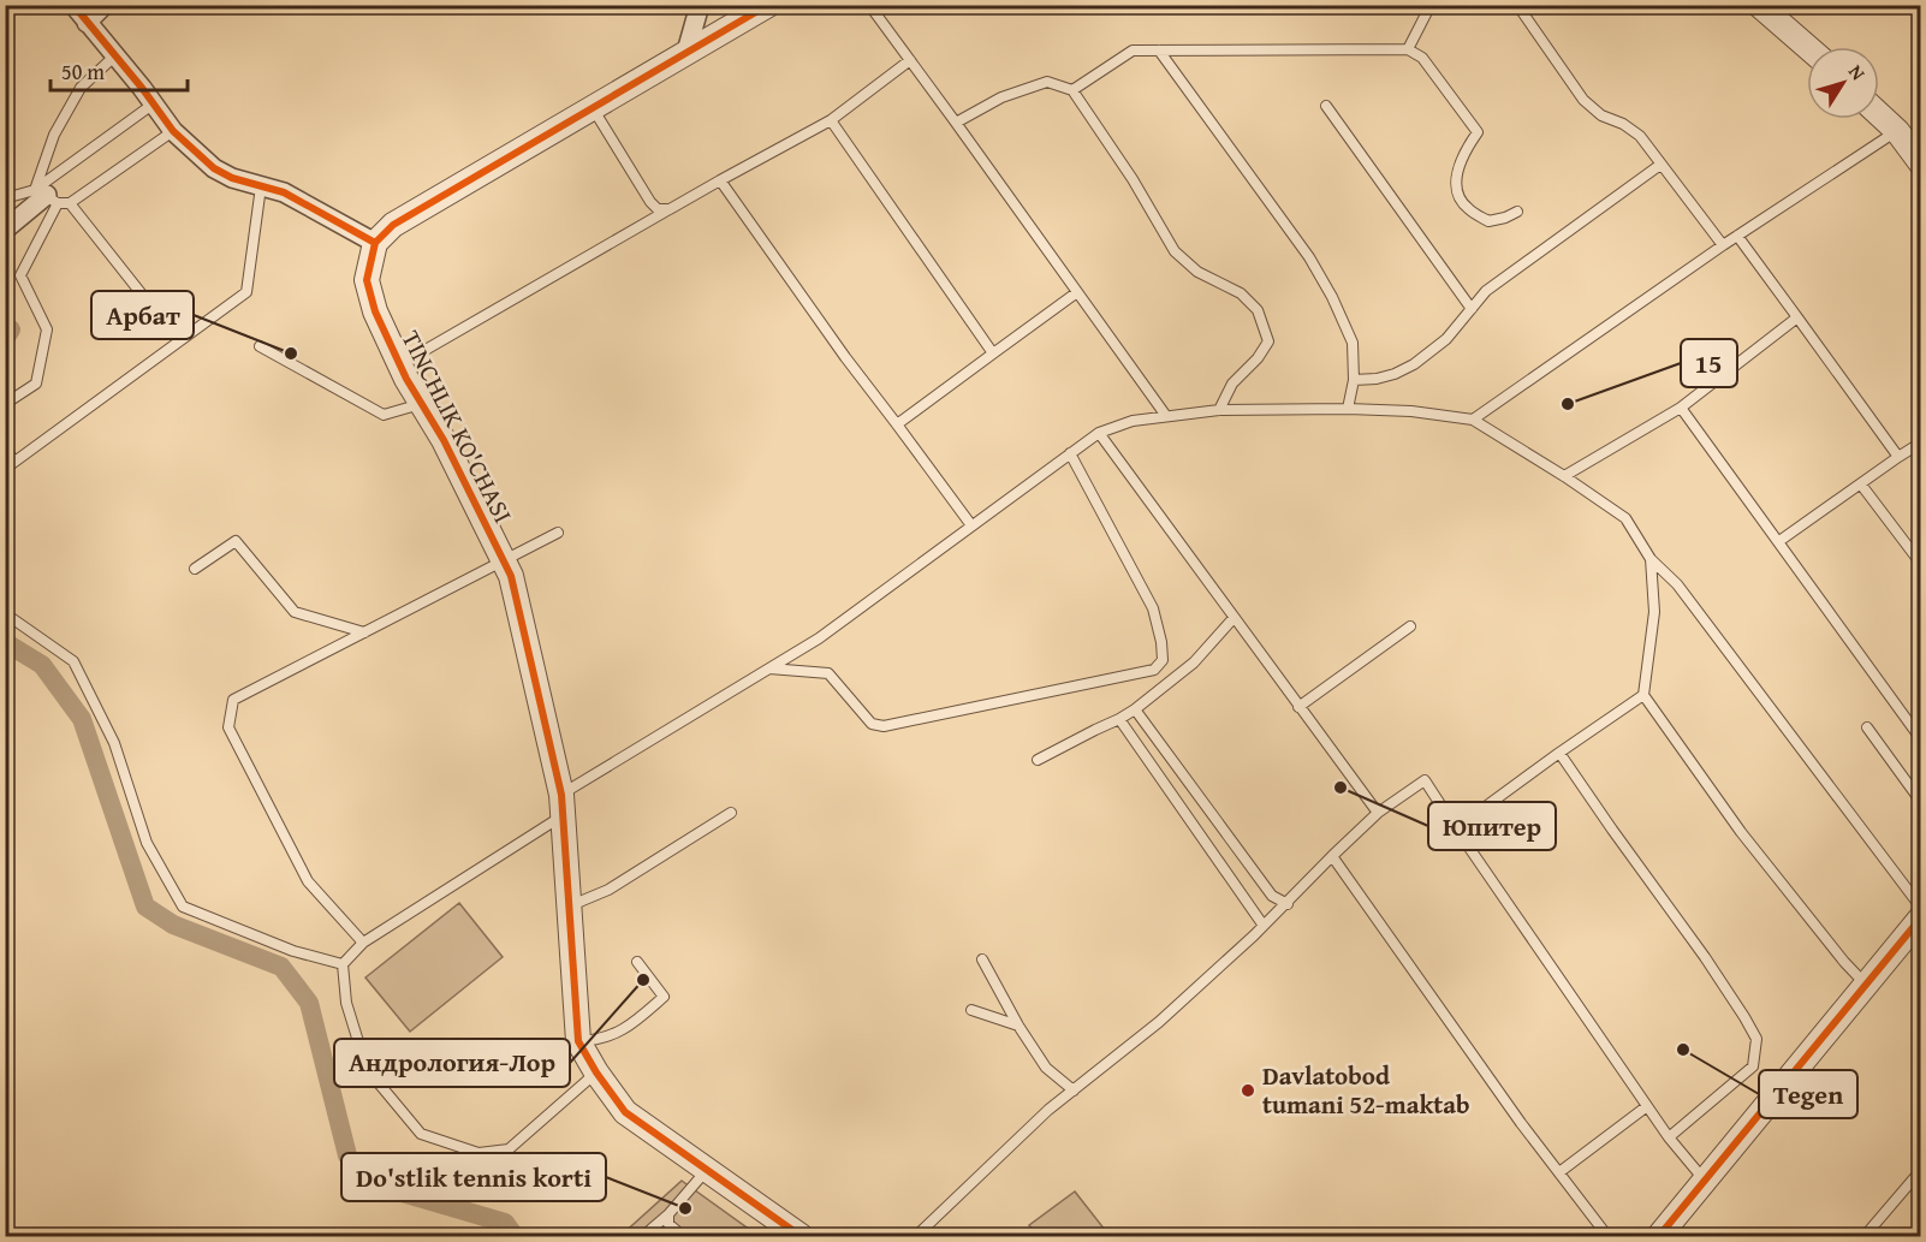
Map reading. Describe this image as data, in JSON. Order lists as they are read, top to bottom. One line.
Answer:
{"streets":{"street":["TINCHLIK KO'CHASI"]},"places":["Арбат","15","Юпитер","Андрология-Лор","Tegen","Davlatobod tumani 52-maktab","Do'stlik tennis korti"],"scale_bar":"50 m","north":"top right"}
